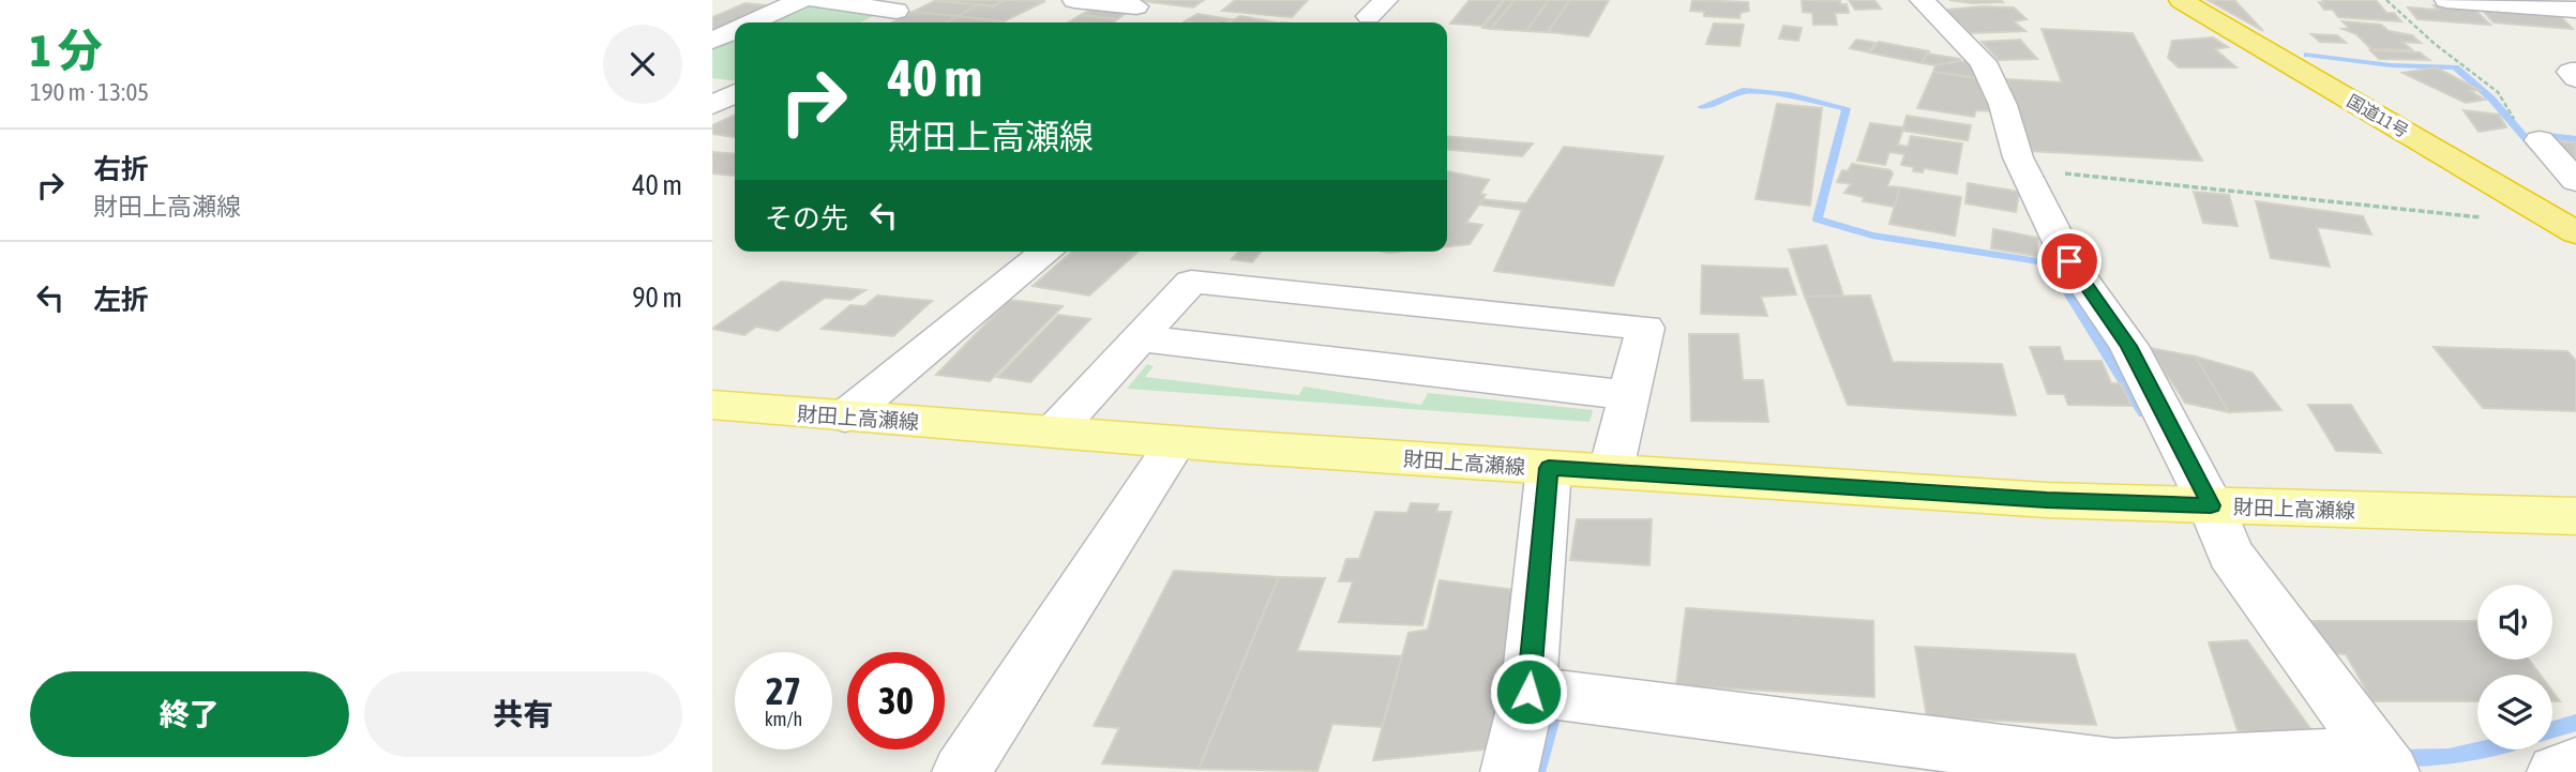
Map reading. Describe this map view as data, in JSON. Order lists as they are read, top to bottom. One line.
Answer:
{"streets":{"highway":["国道11号"],"main road":["財田上高瀬線"]},"page":{"heading":["1 分","190 m · 13:05"],"turn":["40 m","財田上高瀬線"],"list":[{"name":"右折","note":"財田上高瀬線","value":"40 m"},{"name":"左折","value":"90 m"}],"then":"その先","speed":"27 km/h","limit":"30","buttons":["終了","共有"]}}
